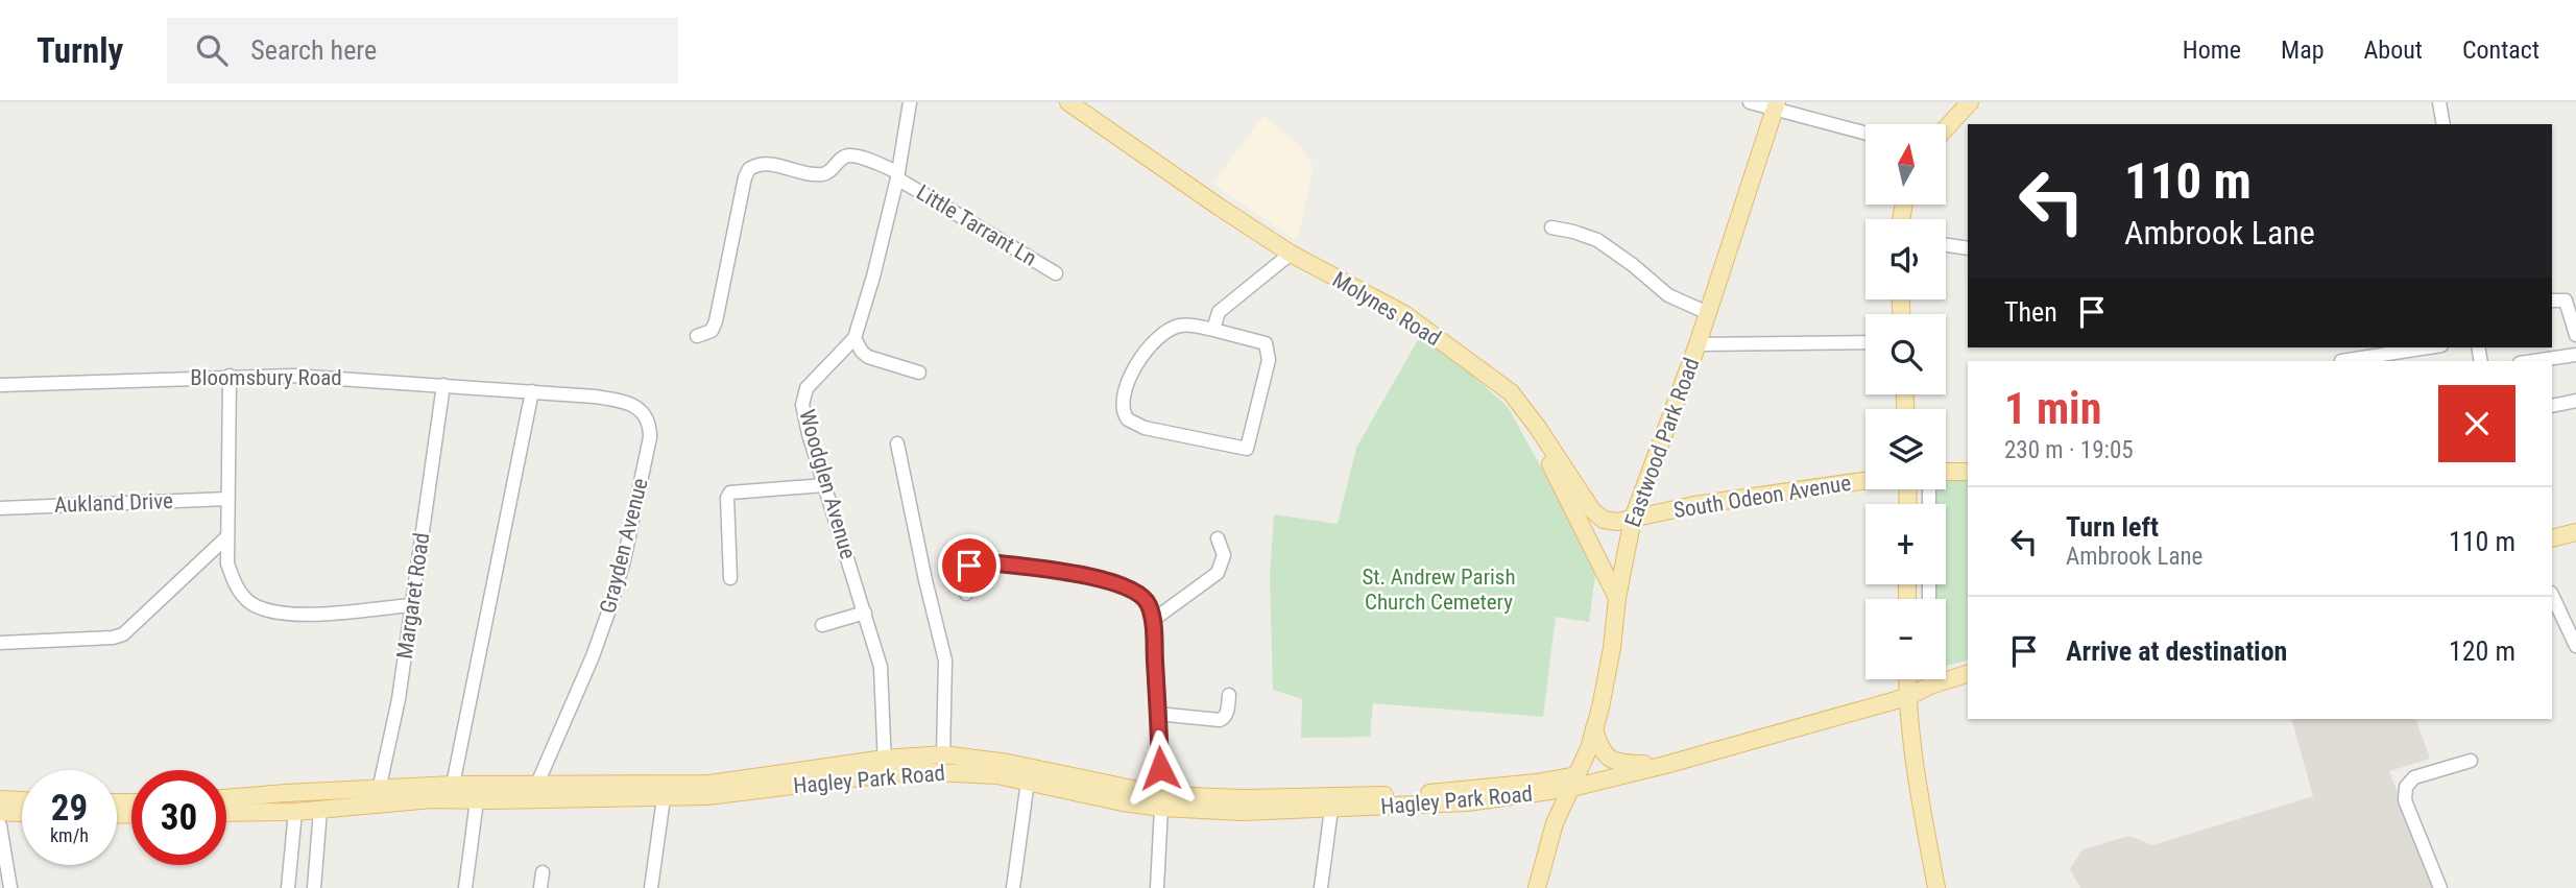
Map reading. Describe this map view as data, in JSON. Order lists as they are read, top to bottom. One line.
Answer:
{"streets":{"main road":["Molynes Road","Eastwood Park Road","South Odeon Avenue","Hagley Park Road"],"street":["Little Tarrant Ln","Bloomsbury Road","Woodglen Avenue","Aukland Drive","Grayden Avenue","Margaret Road"]},"crossings":[["Little Tarrant Ln","Woodglen Avenue"],["Molynes Road","Eastwood Park Road"],["Molynes Road","South Odeon Avenue"],["Bloomsbury Road","Grayden Avenue"],["Bloomsbury Road","Margaret Road"],["Eastwood Park Road","South Odeon Avenue"],["Eastwood Park Road","Hagley Park Road"],["Woodglen Avenue","Hagley Park Road"],["Grayden Avenue","Hagley Park Road"],["Margaret Road","Hagley Park Road"]],"parks":["St. Andrew Parish Church Cemetery"],"north":"top","page":{"header":"Turnly","search":"Search here","nav":["Home","Map","About","Contact"],"map_buttons":["+","−"],"turn":["110 m","Ambrook Lane"],"then":"Then","heading":["1 min","230 m · 19:05"],"list":[{"name":"Turn left","note":"Ambrook Lane","value":"110 m"},{"name":"Arrive at destination","value":"120 m"}],"speed":"29 km/h","limit":"30"}}
